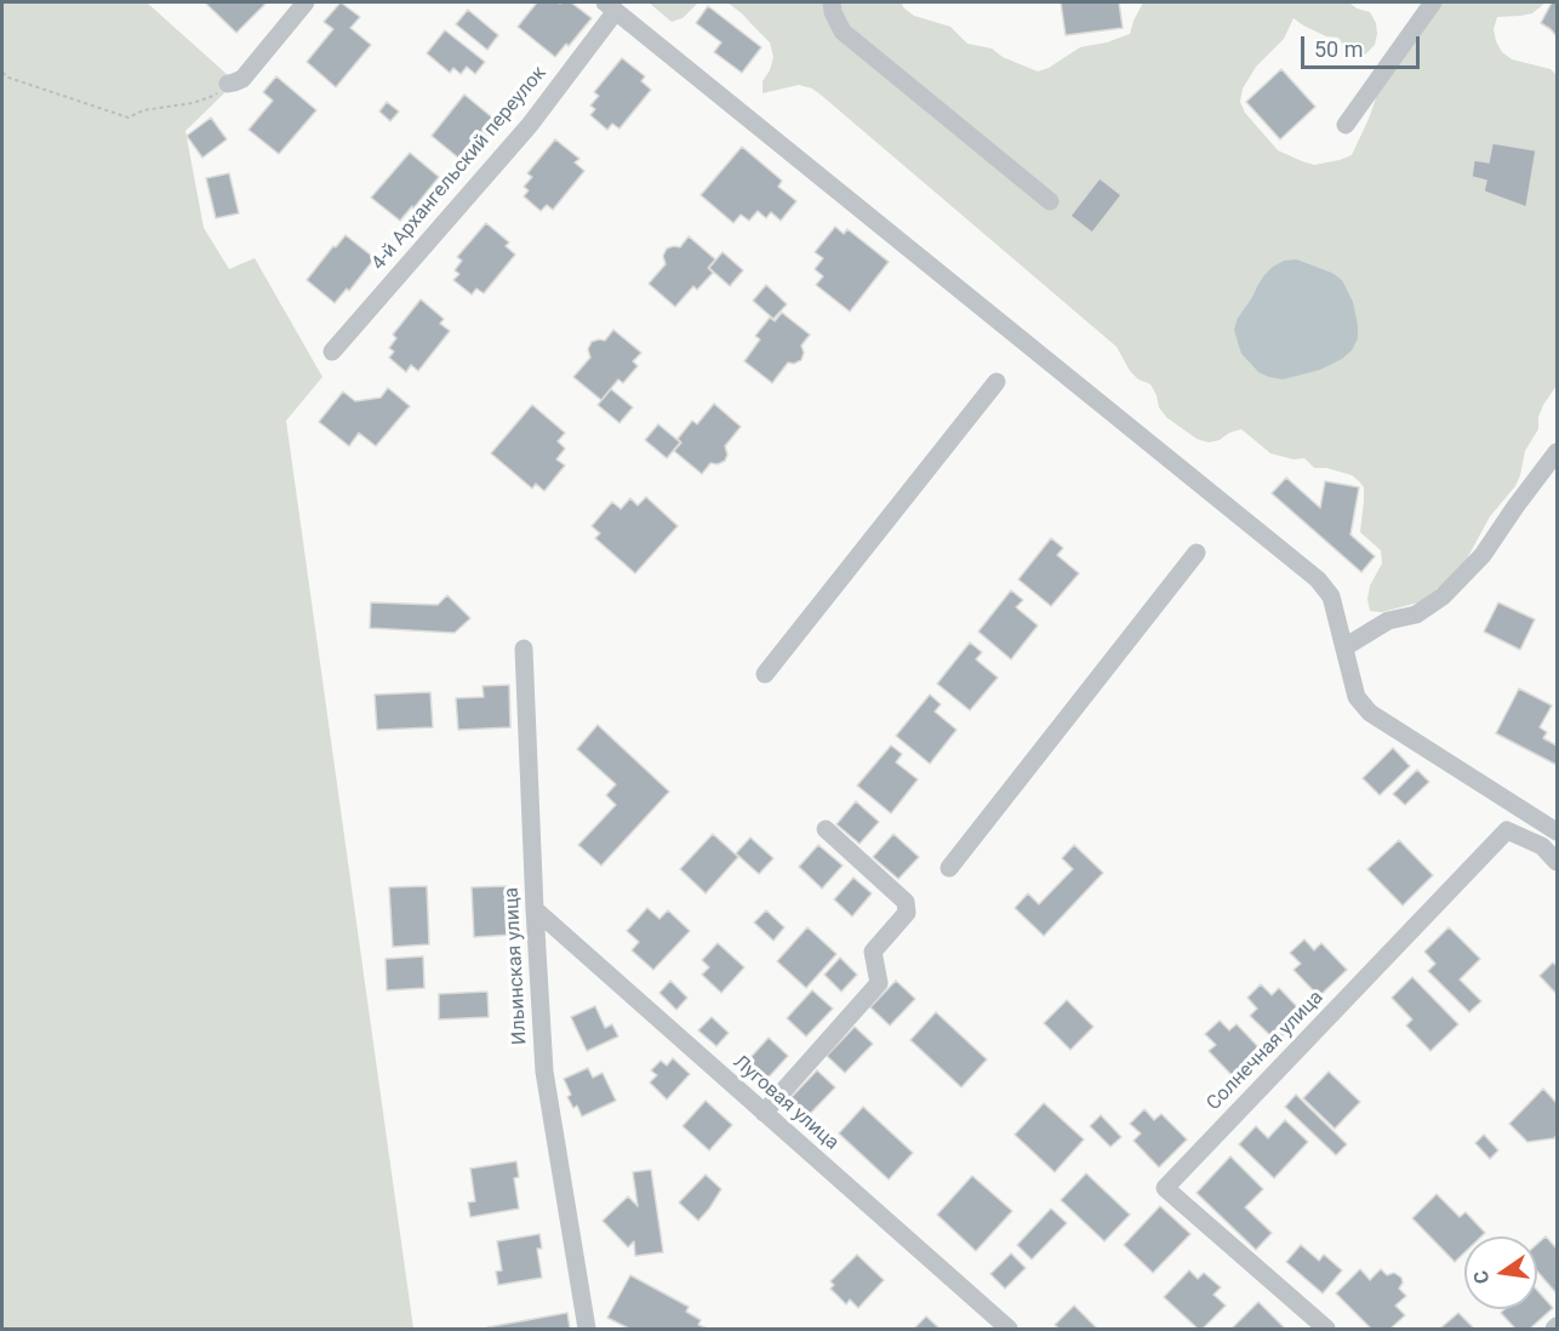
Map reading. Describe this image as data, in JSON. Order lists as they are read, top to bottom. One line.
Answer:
{"streets":{"street":["4-й Архангельский переулок","Ильинская улица","Солнечная улица","Луговая улица"]},"crossings":[["Ильинская улица","Луговая улица"]],"scale_bar":"50 m","north":"left"}
